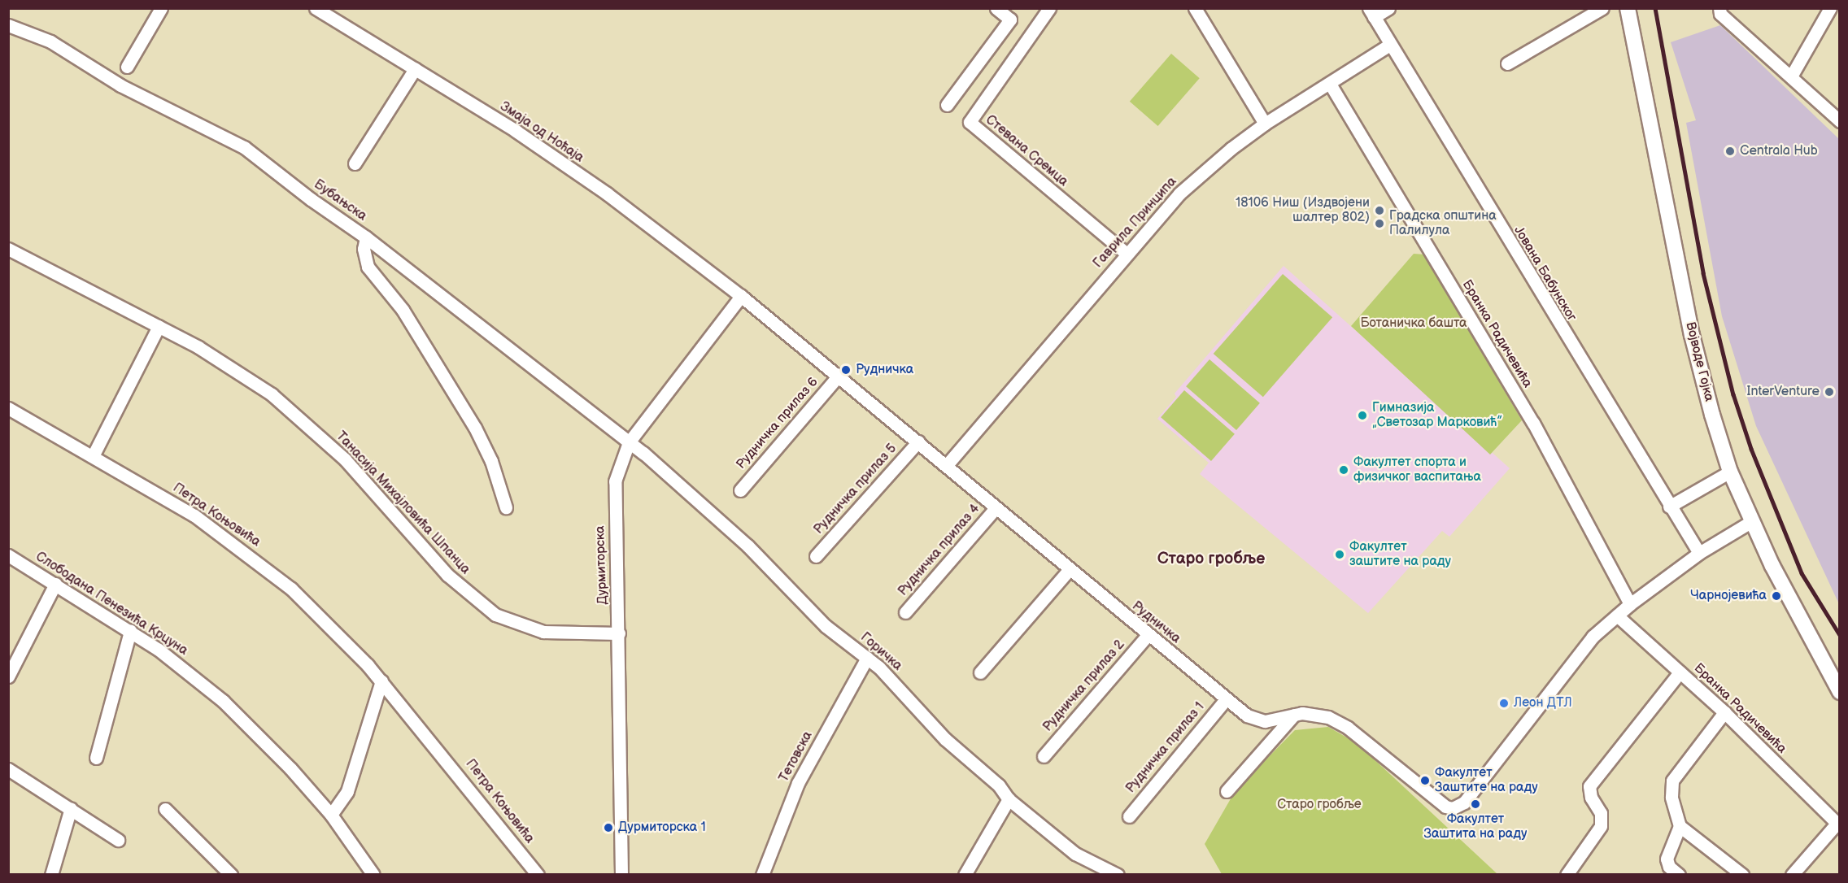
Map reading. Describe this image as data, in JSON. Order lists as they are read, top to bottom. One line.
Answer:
{"streets":{"street":["Змаја од Ноћаја","Стевана Сремца","Бубањска","Гаврила Принципа","Јована Бабунског","Бранка Радичевића","Војводе Гојка","Рудничка прилаз 6","Рудничка прилаз 5","Танасија Михајловића Шпанца","Петра Коњовића","Рудничка прилаз 4","Дурмиторска","Слободана Пенезића Крцуна","Рудничка","Горичка","Рудничка прилаз 2","Рудничка прилаз 1","Тетовска"]},"crossings":[["Змаја од Ноћаја","Дурмиторска"],["Змаја од Ноћаја","Рудничка"],["Стевана Сремца","Гаврила Принципа"],["Бубањска","Дурмиторска"],["Бубањска","Горичка"],["Гаврила Принципа","Јована Бабунског"],["Гаврила Принципа","Бранка Радичевића"],["Гаврила Принципа","Рудничка"],["Бранка Радичевића","Рудничка"],["Рудничка прилаз 6","Рудничка"],["Рудничка прилаз 5","Рудничка"],["Танасија Михајловића Шпанца","Дурмиторска"],["Рудничка прилаз 4","Рудничка"],["Дурмиторска","Рудничка"],["Дурмиторска","Горичка"],["Рудничка","Рудничка прилаз 2"],["Рудничка","Рудничка прилаз 1"],["Горичка","Тетовска"]],"districts":["Старо гробље"],"parks":["Ботаничка башта","Старо гробље"],"places":["Centrala Hub","18106 Ниш (Издвојени шалтер 802)","Градска општина Палилула","Рудничка","InterVenture","Гимназија „Светозар Марковић”","Факултет спорта и физичког васпитања","Факултет заштите на раду","Чарнојевића","Леон ДТЛ","Факултет Заштите на раду","Факултет Заштита на раду","Дурмиторска 1"]}
